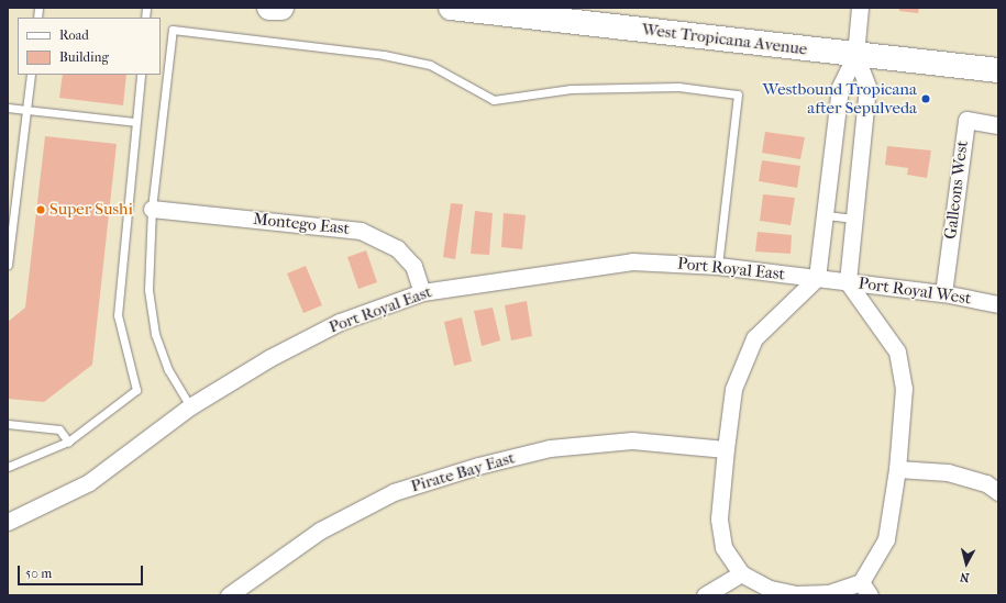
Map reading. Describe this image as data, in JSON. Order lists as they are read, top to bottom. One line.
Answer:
{"streets":{"main road":["West Tropicana Avenue"],"street":["Galleons West","Montego East","Port Royal East","Port Royal West","Pirate Bay East"]},"crossings":[["Galleons West","Port Royal West"],["Montego East","Port Royal East"],["Port Royal East","Port Royal West"]],"places":["Westbound Tropicana after Sepulveda","Super Sushi"],"legend":["Road","Building"],"scale_bar":"50 m","north":"bottom"}
